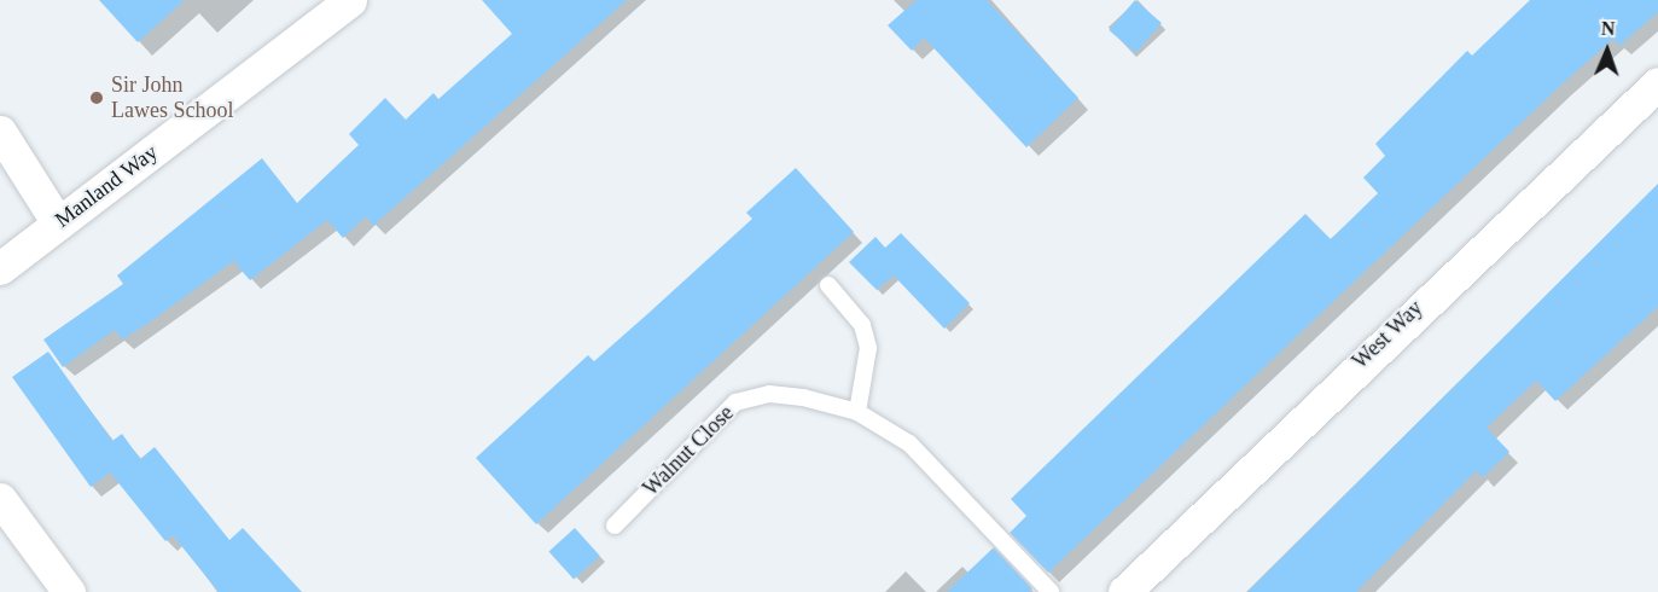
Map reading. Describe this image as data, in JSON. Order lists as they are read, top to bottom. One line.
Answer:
{"streets":{"street":["Manland Way","West Way"],"lane":["Walnut Close"]},"places":["Sir John Lawes School"],"north":"top"}
